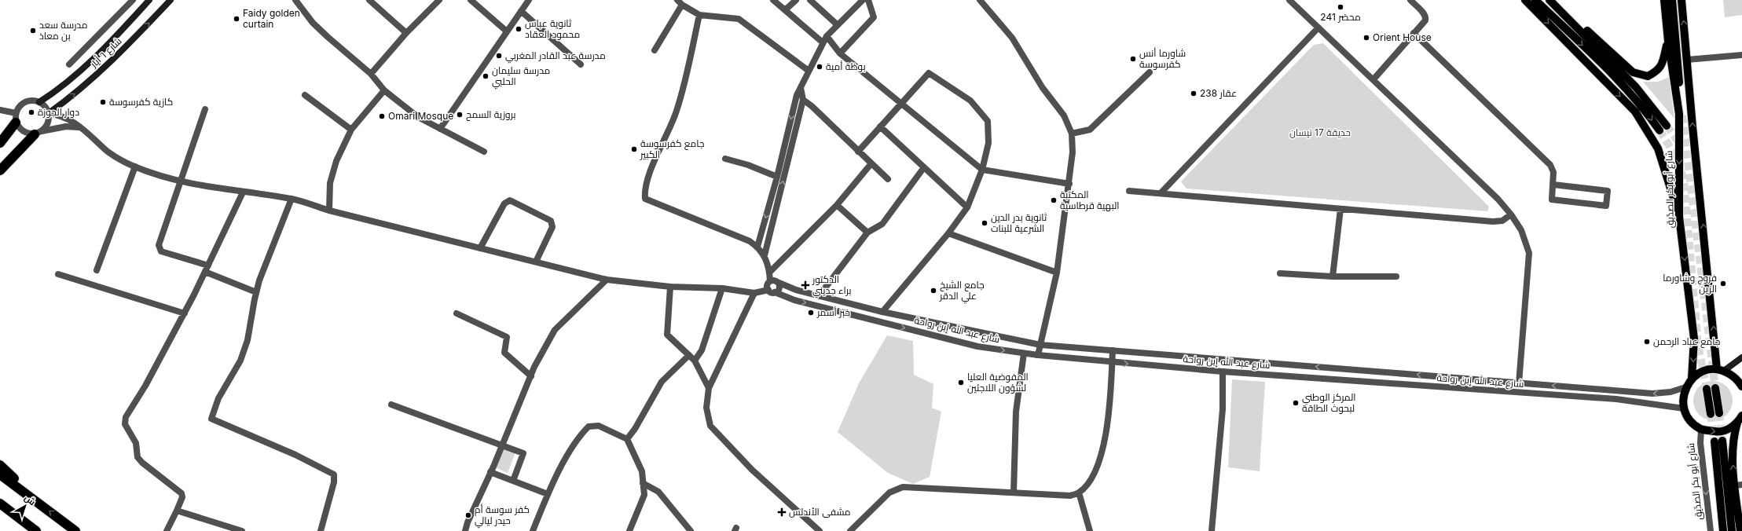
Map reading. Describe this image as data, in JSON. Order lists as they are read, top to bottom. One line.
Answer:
{"streets":{"main road":["شارع ٦ أيار","شارع أبو بكر الصدّيق"],"street":["شارع عبد الله إبن رواحة"]},"parks":["حديقة 17 نيسان"],"places":{"other":["محضر 241","Faidy golden curtain","ثانوية عباس محمود العقاد","مدرسة سعد بن معاذ","Orient House","مدرسة عبد القادر المغربي","شاورما أنس كفرسوسة","بوظة أمية","مدرسة سليمان الحلبي","عقار 238","كازية كفرسوسة","دوار الجوزة","بروزية السمح","Omari Mosque","جامع كفرسوسة الكبير","المكتبة البهية قرطاسية","ثانوية بدر الدين الشرعية للبنات","فروج وشاورما الزين","جامع الشيخ علي الدقر","خبز أسمر","جامع عباد الرحمن","المفوضية العليا لشؤون اللاجئين","المركز الوطني لبحوث الطاقة","كفر سوسة أم حيدر ليالي"],"health":["الدكتور براء جديني","مشفى الأندلس"]},"north":"top right"}
